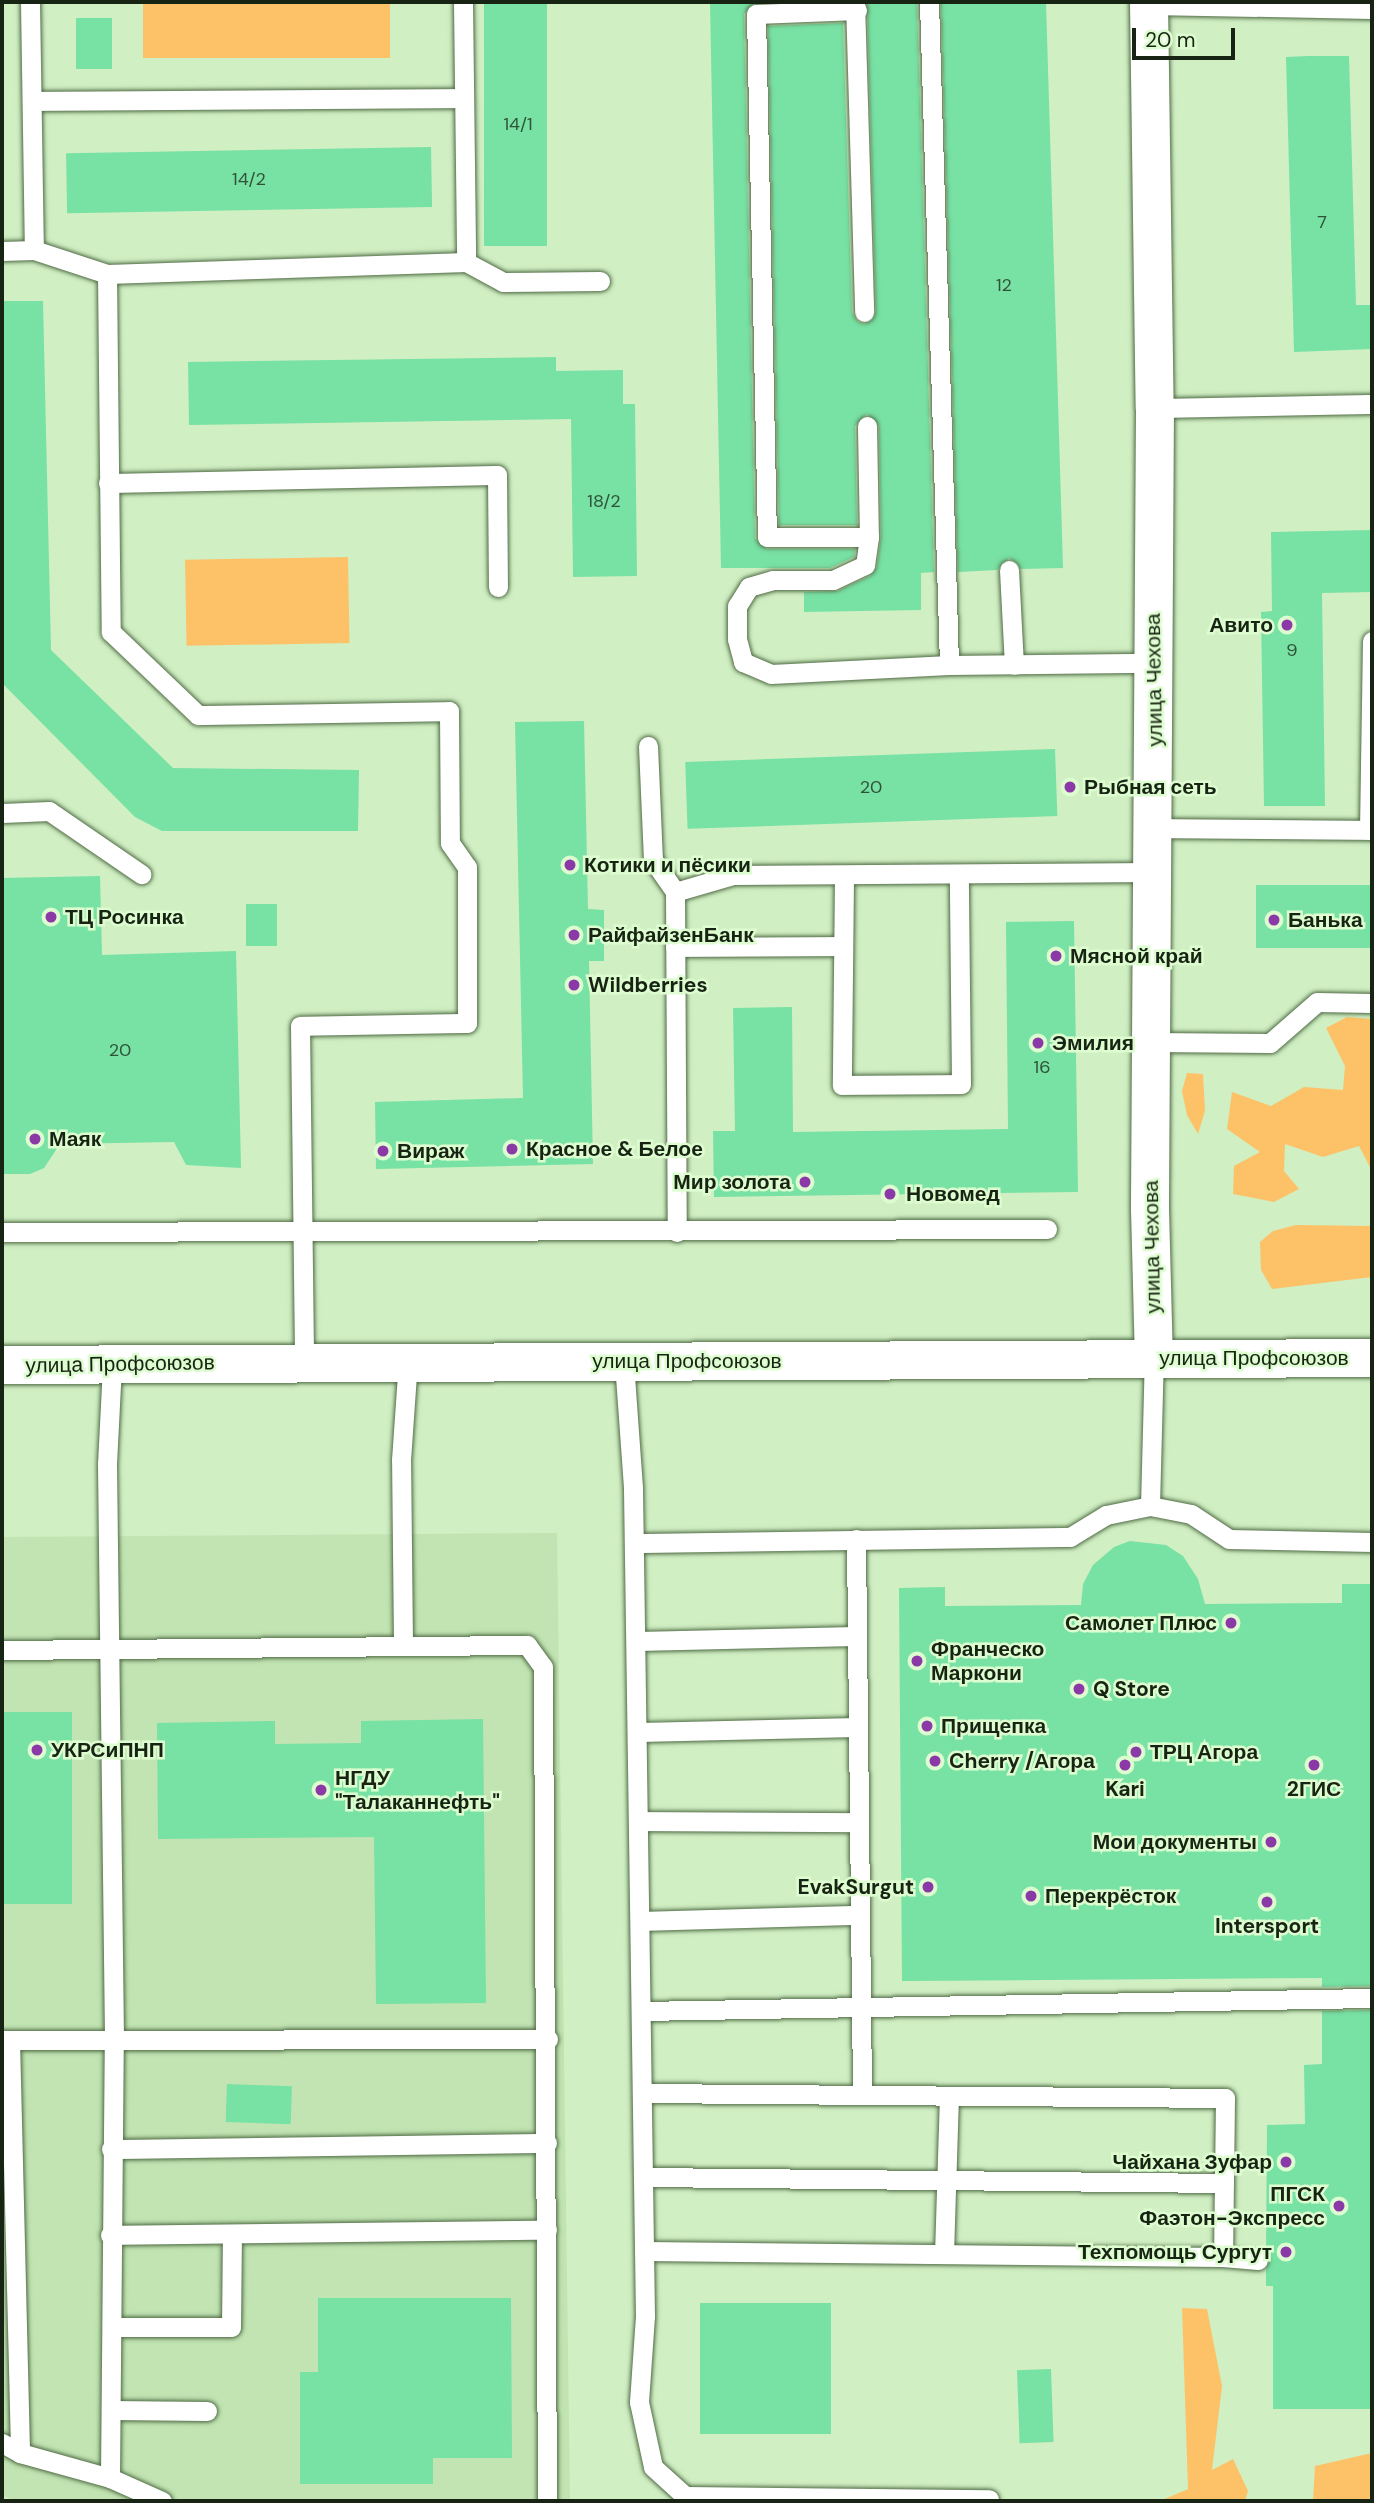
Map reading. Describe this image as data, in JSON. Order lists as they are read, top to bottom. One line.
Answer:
{"streets":{"main road":["улица Чехова","улица Профсоюзов"]},"crossings":[["улица Чехова","улица Профсоюзов"]],"places":["Авито","Рыбная сеть","Котики и пёсики","ТЦ Росинка","Банька","РайфайзенБанк","Мясной край","Wildberries","Эмилия","Маяк","Красное & Белое","Вираж","Мир золота","Новомед","Самолет Плюс","Франческо Маркони","Q Store","Прищепка","УКРСиПНП","ТРЦ Агора","Cherry /Агора","Kari","2ГИС","НГДУ \"Талаканнефть\"","Мои документы","EvakSurgut","Перекрёсток","Intersport","Чайхана Зуфар","ПГСК Фаэтон-Экспресс","Техпомощь Сургут"],"house_numbers":["14/1","14/2","7","12","18/2","9","20","20","16"],"scale_bar":"20 m"}
